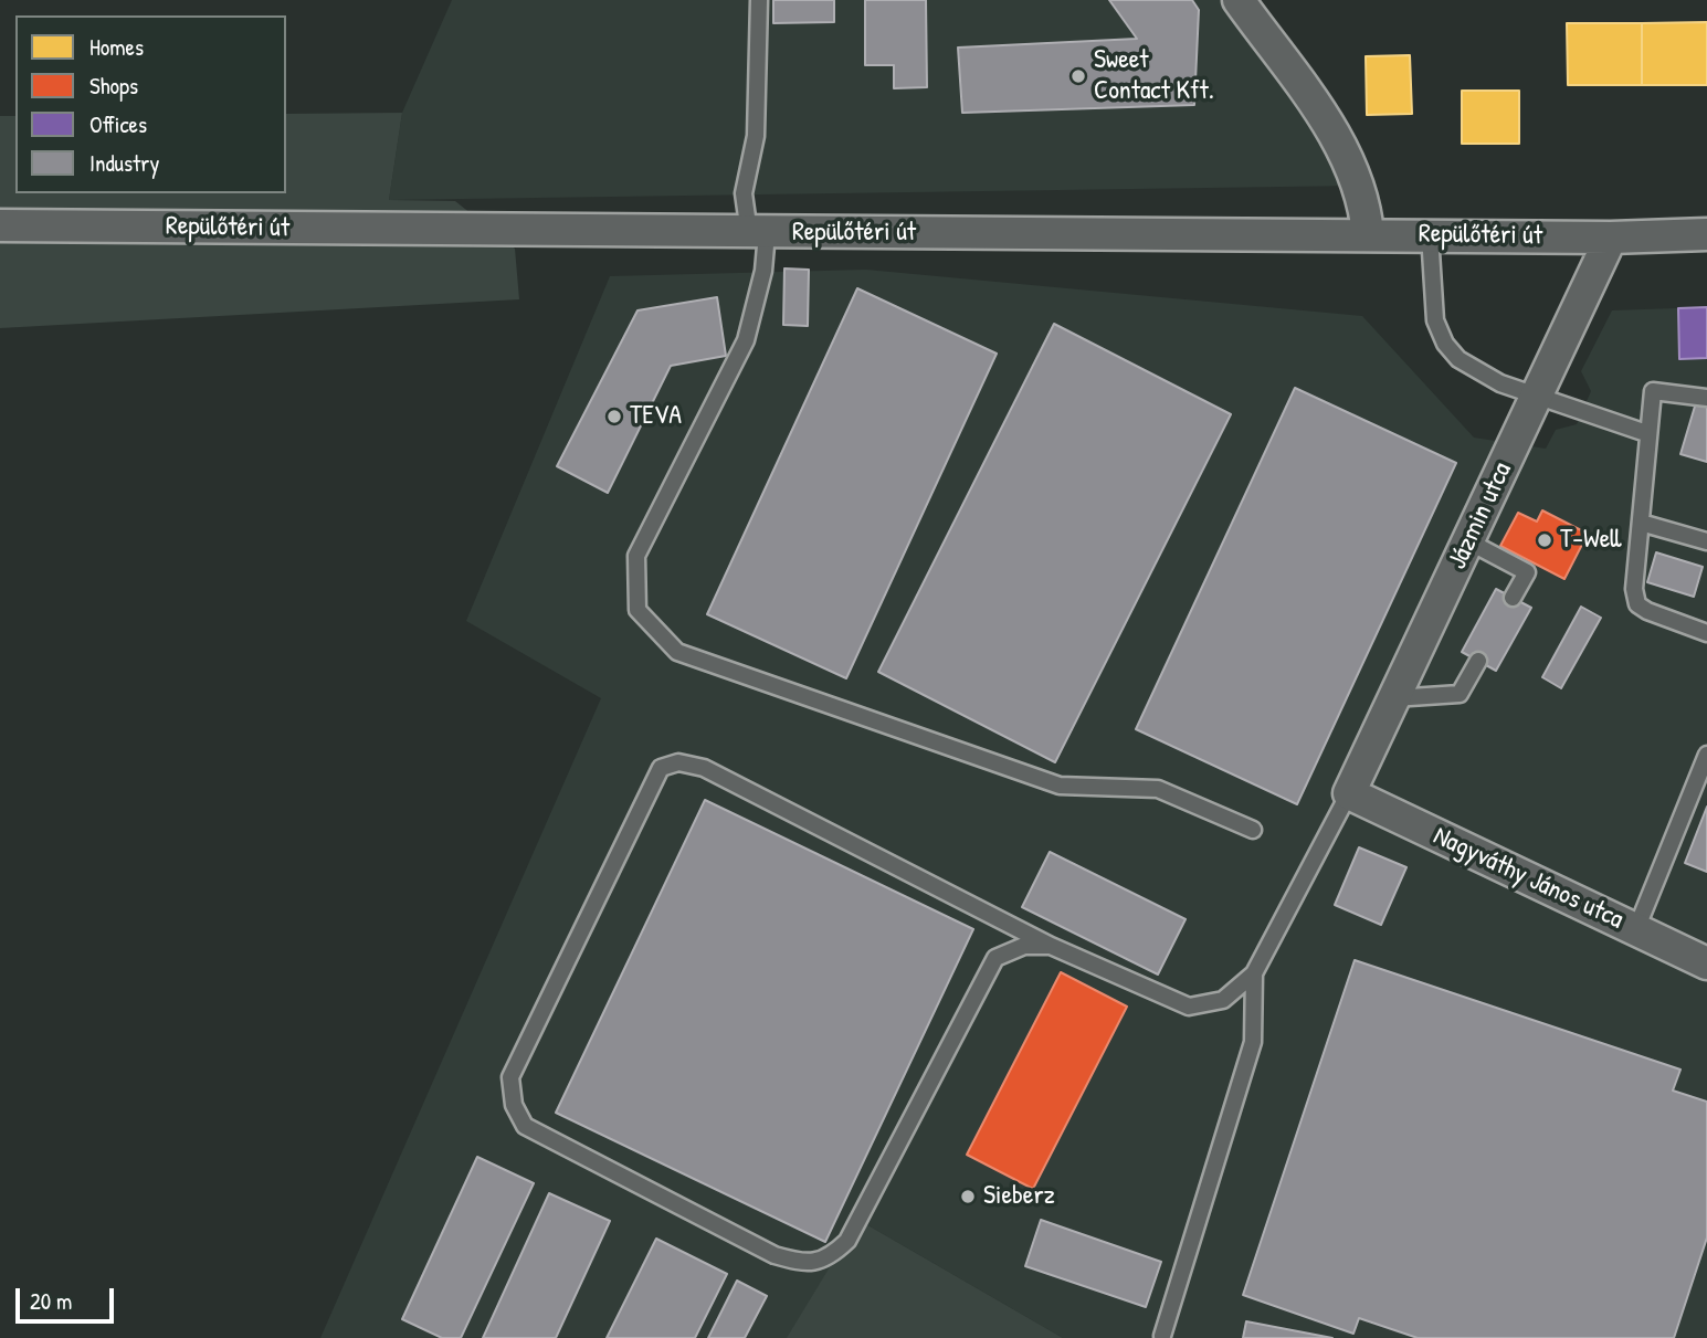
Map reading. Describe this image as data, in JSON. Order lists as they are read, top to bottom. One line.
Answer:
{"streets":{"street":["Repülőtéri út","Jázmin utca","Nagyváthy János utca"]},"crossings":[["Repülőtéri út","Jázmin utca"],["Jázmin utca","Nagyváthy János utca"]],"places":["Sweet Contact Kft.","TEVA","T-Well","Sieberz"],"legend":["Homes","Shops","Offices","Industry"],"scale_bar":"20 m"}
